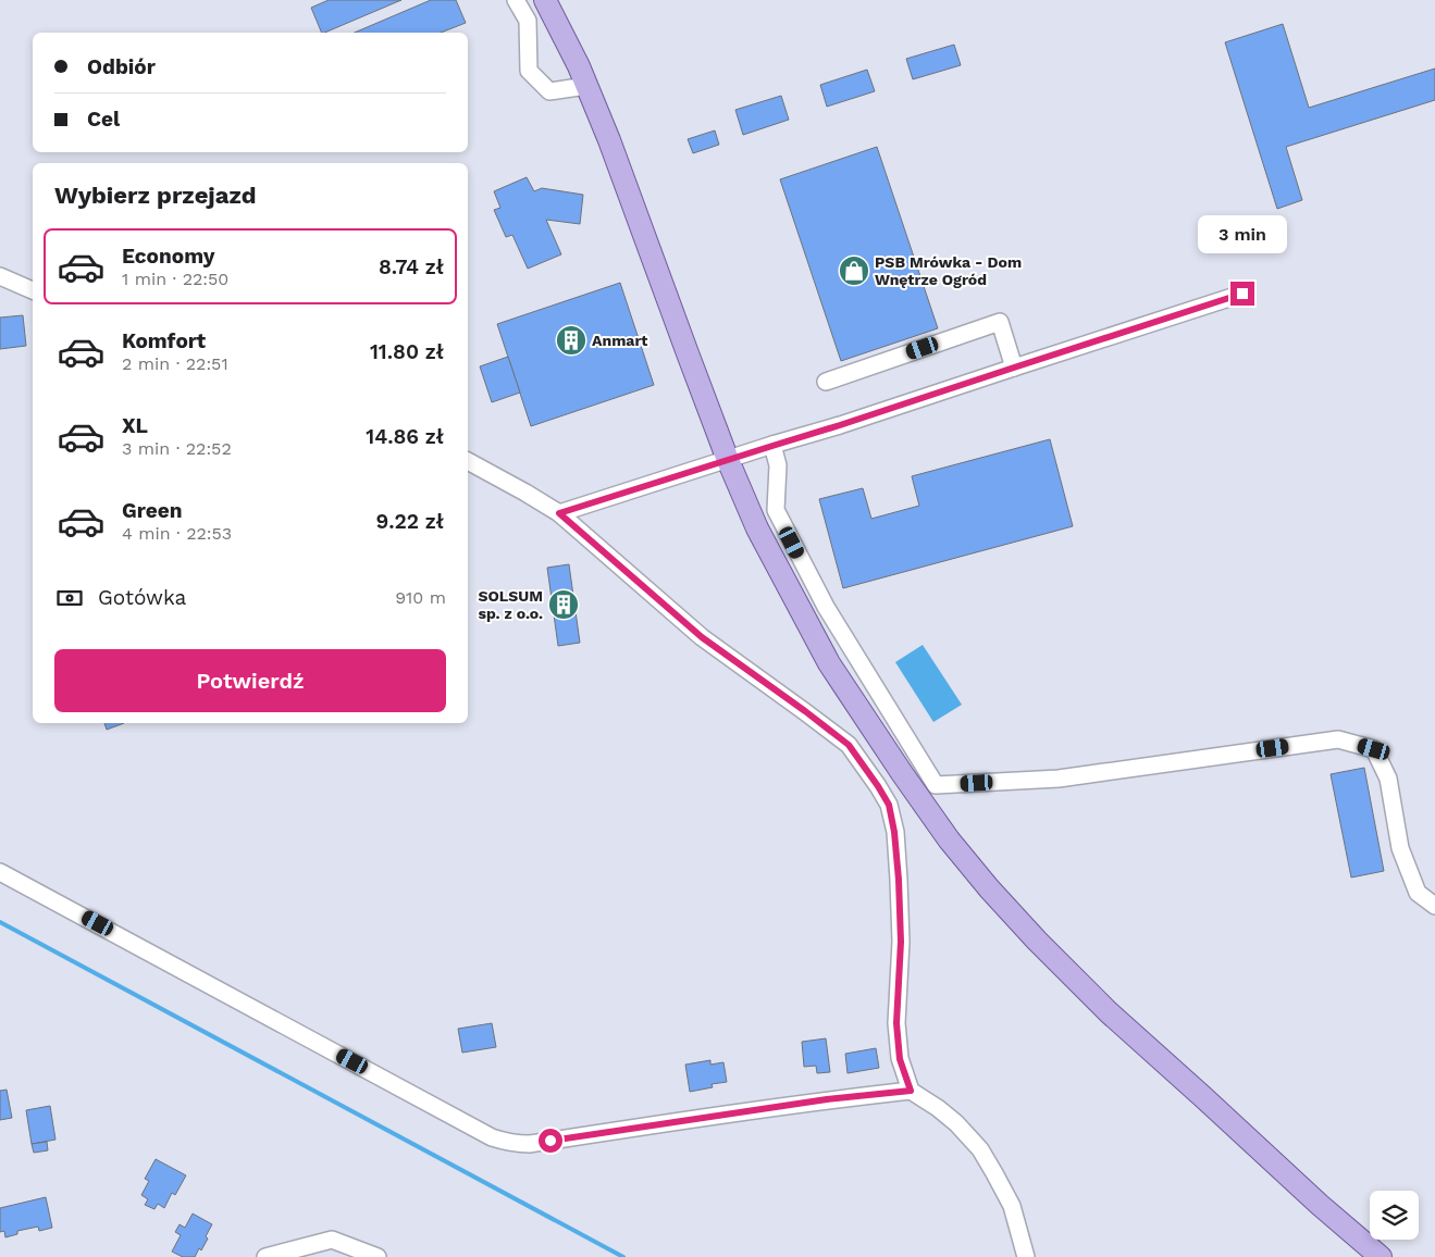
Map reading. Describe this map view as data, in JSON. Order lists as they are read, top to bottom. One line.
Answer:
{"places":{"shop":["PSB Mrówka - Dom Wnętrze Ogród"],"building":["Anmart","SOLSUM sp. z o.o."]},"page":{"banner":["Odbiór","Cel"],"heading":"Wybierz przejazd","bubble":"3 min","list":[{"name":"Economy","note":"1 min · 22:50","value":"8.74 zł"},{"name":"Komfort","note":"2 min · 22:51","value":"11.80 zł"},{"name":"XL","note":"3 min · 22:52","value":"14.86 zł"},{"name":"Green","note":"4 min · 22:53","value":"9.22 zł"}],"pay":["Gotówka","910 m"],"buttons":"Potwierdź"}}
